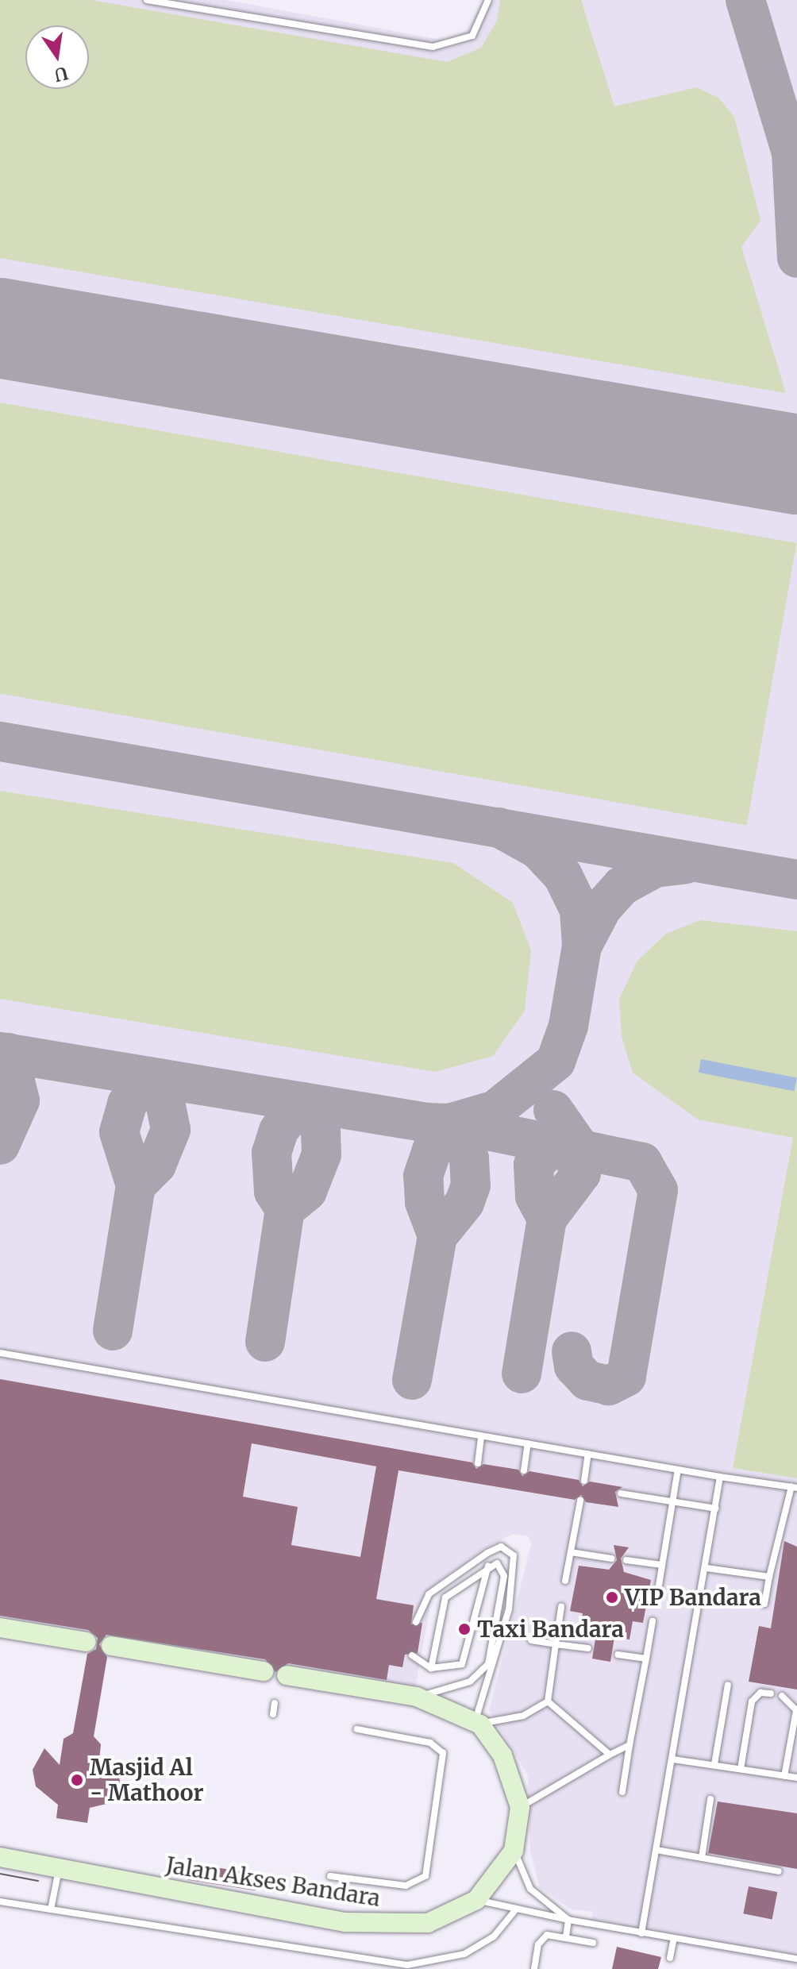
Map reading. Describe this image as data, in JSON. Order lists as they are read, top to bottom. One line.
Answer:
{"streets":{"street":["Jalan Akses Bandara"]},"places":["VIP Bandara","Taxi Bandara","Masjid Al - Mathoor"],"north":"bottom"}
